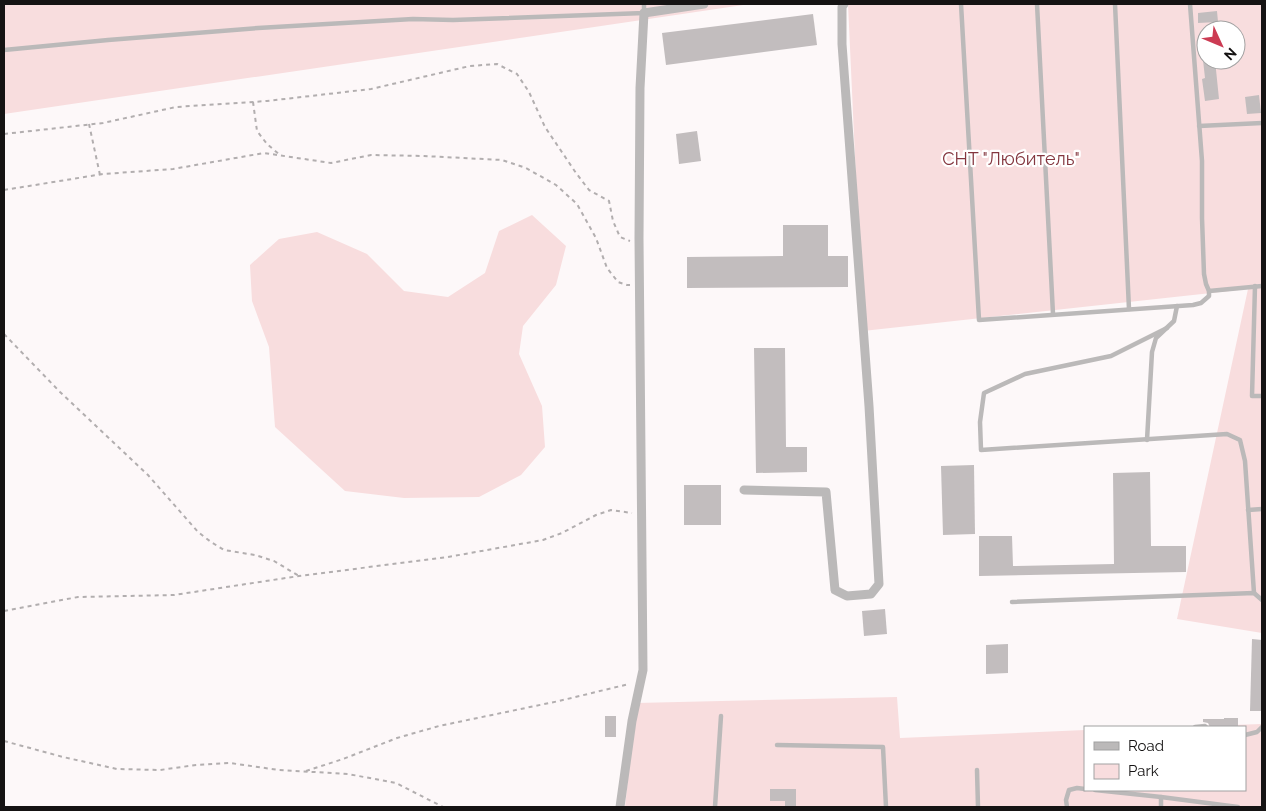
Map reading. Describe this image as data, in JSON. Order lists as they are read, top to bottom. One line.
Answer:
{"parks":["СНТ \"Любитель\""],"legend":["Road","Park"],"north":"bottom right"}
